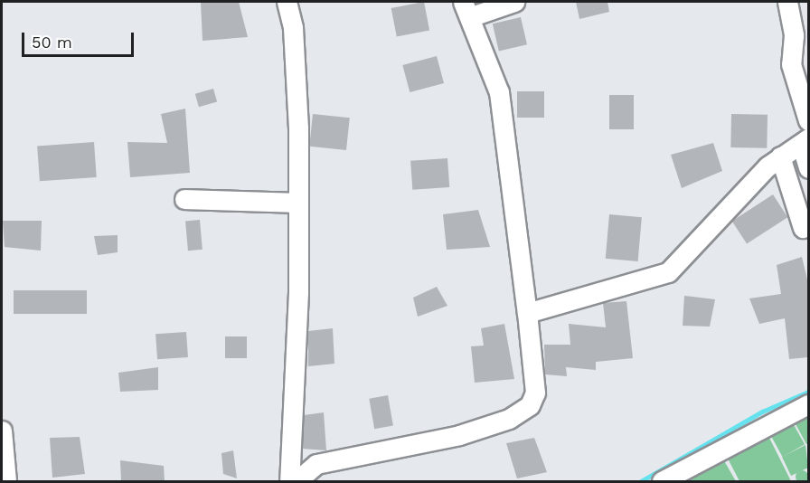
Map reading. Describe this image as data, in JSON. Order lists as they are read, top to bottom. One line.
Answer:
{"scale_bar":"50 m"}
